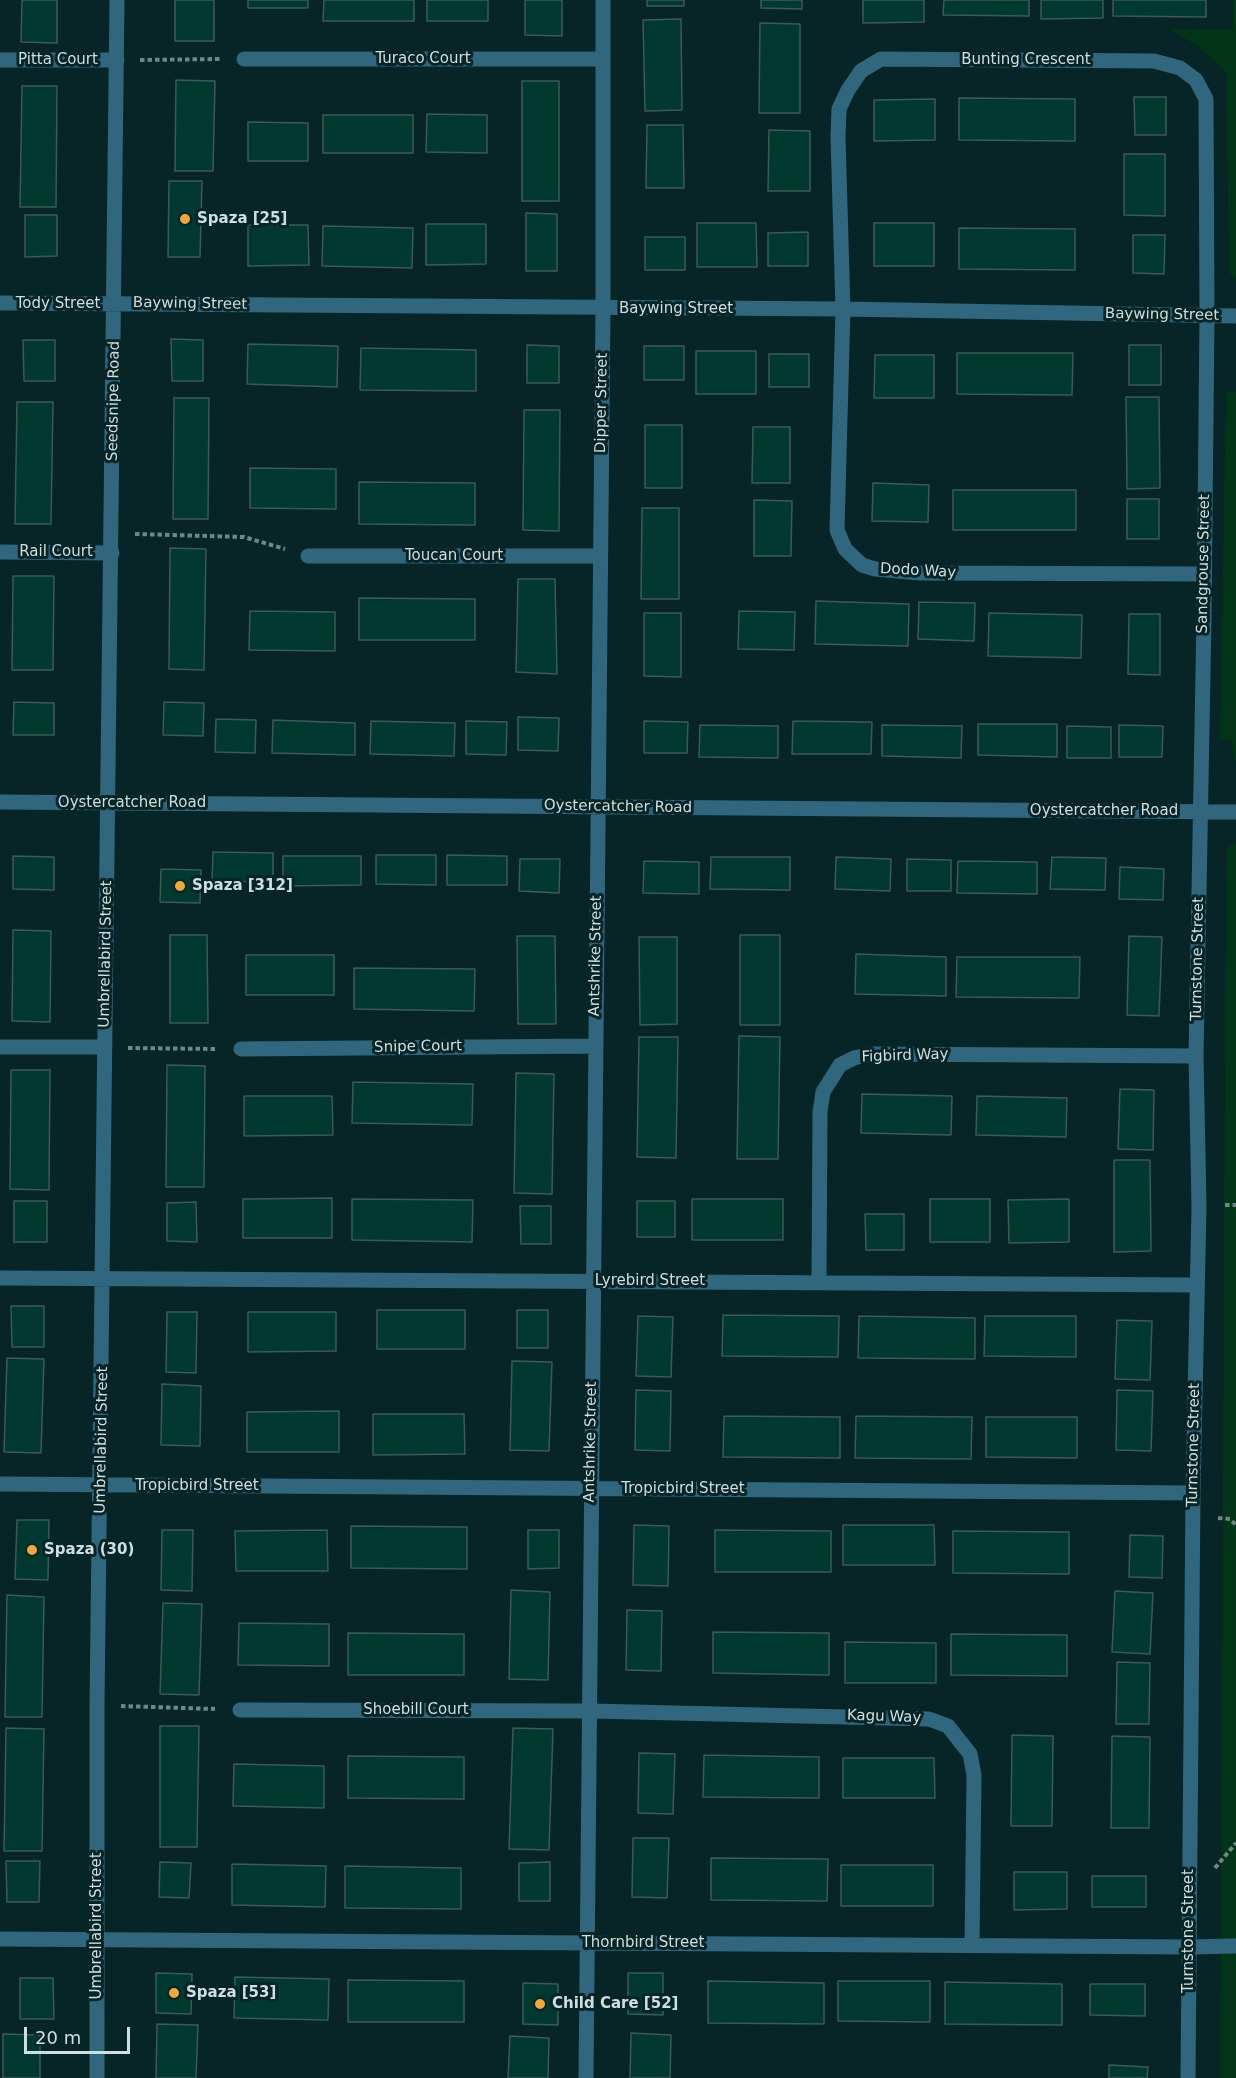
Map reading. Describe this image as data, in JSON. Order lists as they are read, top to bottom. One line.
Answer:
{"streets":{"street":["Turaco Court","Pitta Court","Bunting Crescent","Tody Street","Baywing Street","Seedsnipe Road","Dipper Street","Rail Court","Toucan Court","Sandgrouse Street","Dodo Way","Oystercatcher Road","Umbrellabird Street","Antshrike Street","Turnstone Street","Snipe Court","Figbird Way","Lyrebird Street","Tropicbird Street","Shoebill Court","Kagu Way","Thornbird Street"]},"crossings":[["Turaco Court","Dipper Street"],["Pitta Court","Seedsnipe Road"],["Bunting Crescent","Baywing Street"],["Bunting Crescent","Sandgrouse Street"],["Bunting Crescent","Dodo Way"],["Tody Street","Baywing Street"],["Tody Street","Seedsnipe Road"],["Baywing Street","Seedsnipe Road"],["Baywing Street","Dipper Street"],["Baywing Street","Sandgrouse Street"],["Baywing Street","Dodo Way"],["Seedsnipe Road","Rail Court"],["Seedsnipe Road","Oystercatcher Road"],["Seedsnipe Road","Umbrellabird Street"],["Dipper Street","Toucan Court"],["Dipper Street","Oystercatcher Road"],["Dipper Street","Antshrike Street"],["Sandgrouse Street","Dodo Way"],["Sandgrouse Street","Oystercatcher Road"],["Sandgrouse Street","Turnstone Street"],["Oystercatcher Road","Umbrellabird Street"],["Oystercatcher Road","Antshrike Street"],["Oystercatcher Road","Turnstone Street"],["Umbrellabird Street","Lyrebird Street"],["Umbrellabird Street","Tropicbird Street"],["Umbrellabird Street","Thornbird Street"],["Antshrike Street","Snipe Court"],["Antshrike Street","Lyrebird Street"],["Antshrike Street","Tropicbird Street"],["Antshrike Street","Shoebill Court"],["Antshrike Street","Kagu Way"],["Antshrike Street","Thornbird Street"],["Turnstone Street","Figbird Way"],["Turnstone Street","Lyrebird Street"],["Turnstone Street","Tropicbird Street"],["Turnstone Street","Thornbird Street"],["Figbird Way","Lyrebird Street"],["Shoebill Court","Kagu Way"],["Kagu Way","Thornbird Street"]],"places":["Spaza [25]","Spaza [312]","Spaza (30)","Spaza [53]","Child Care [52]"],"scale_bar":"20 m"}
